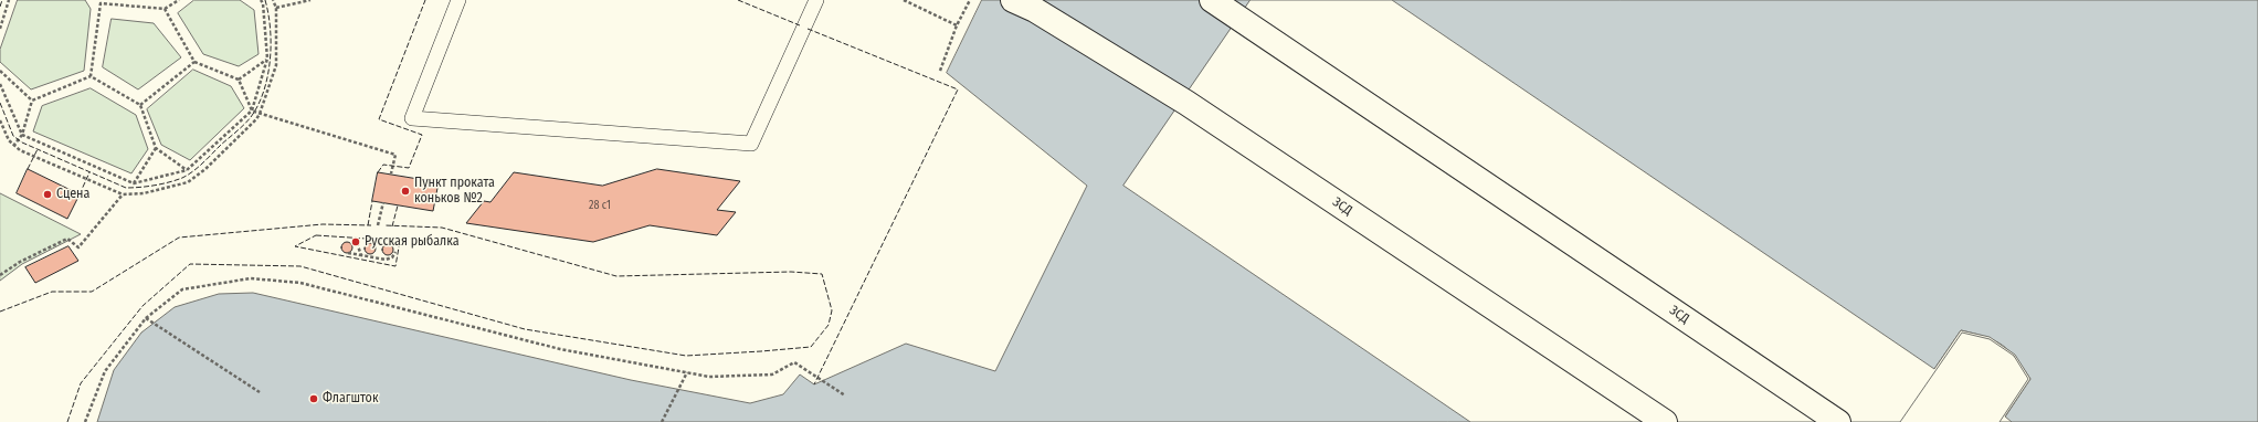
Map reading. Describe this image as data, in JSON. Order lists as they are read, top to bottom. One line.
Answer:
{"streets":{"highway":["ЗСД"]},"places":["Пункт проката коньков №2","Сцена","Русская рыбалка","Флагшток"],"house_numbers":["28 с1"]}
